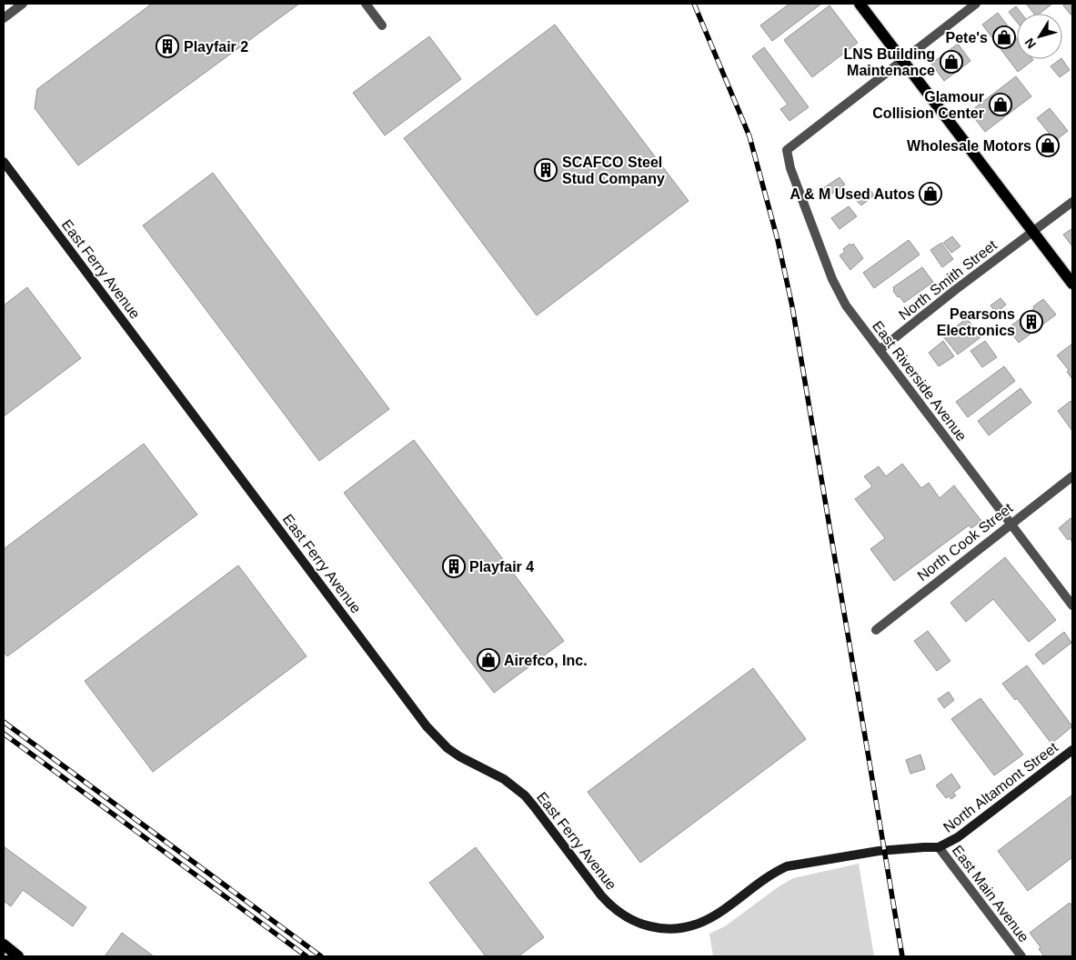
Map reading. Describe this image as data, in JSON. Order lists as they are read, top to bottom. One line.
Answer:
{"streets":{"street":["East Ferry Avenue","North Smith Street","East Riverside Avenue","North Cook Street","North Altamont Street","East Main Avenue"]},"crossings":[["East Ferry Avenue","North Altamont Street"],["North Smith Street","East Riverside Avenue"],["East Riverside Avenue","North Cook Street"],["North Altamont Street","East Main Avenue"]],"places":{"shop":["Pete's","LNS Building Maintenance","Glamour Collision Center","Wholesale Motors","A & M Used Autos","Airefco, Inc."],"building":["Playfair 2","SCAFCO Steel Stud Company","Pearsons Electronics","Playfair 4"]},"north":"bottom left"}
